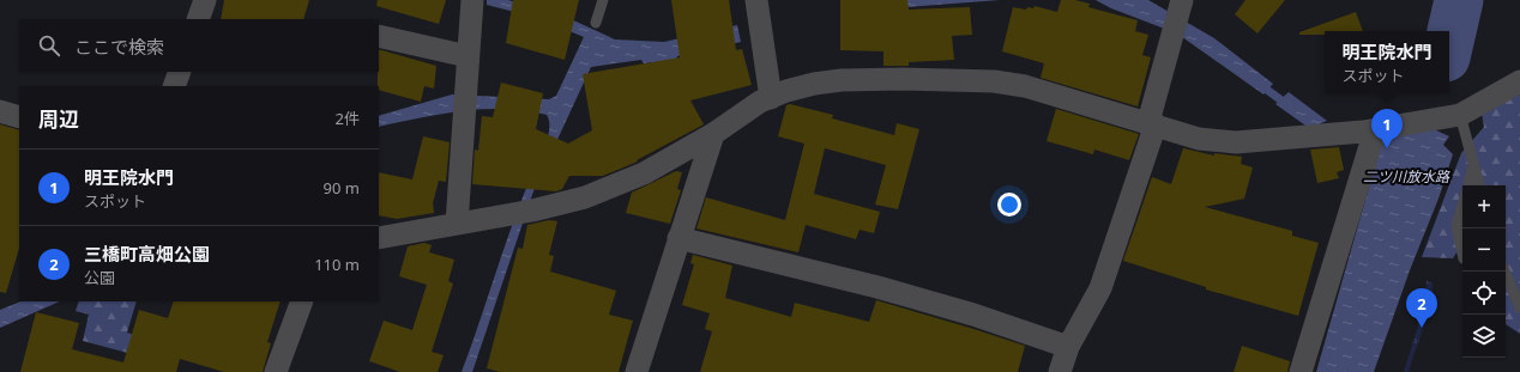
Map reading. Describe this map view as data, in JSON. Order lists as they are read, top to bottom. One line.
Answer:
{"water":["二ツ川放水路"],"page":{"search":"ここで検索","popup":["明王院水門","スポット"],"heading":["周辺","2件"],"pins":["1","2"],"list":[{"mark":"1","name":"明王院水門","note":"スポット","value":"90 m"},{"mark":"2","name":"三橋町高畑公園","note":"公園","value":"110 m"}],"map_buttons":["+","−"]}}
